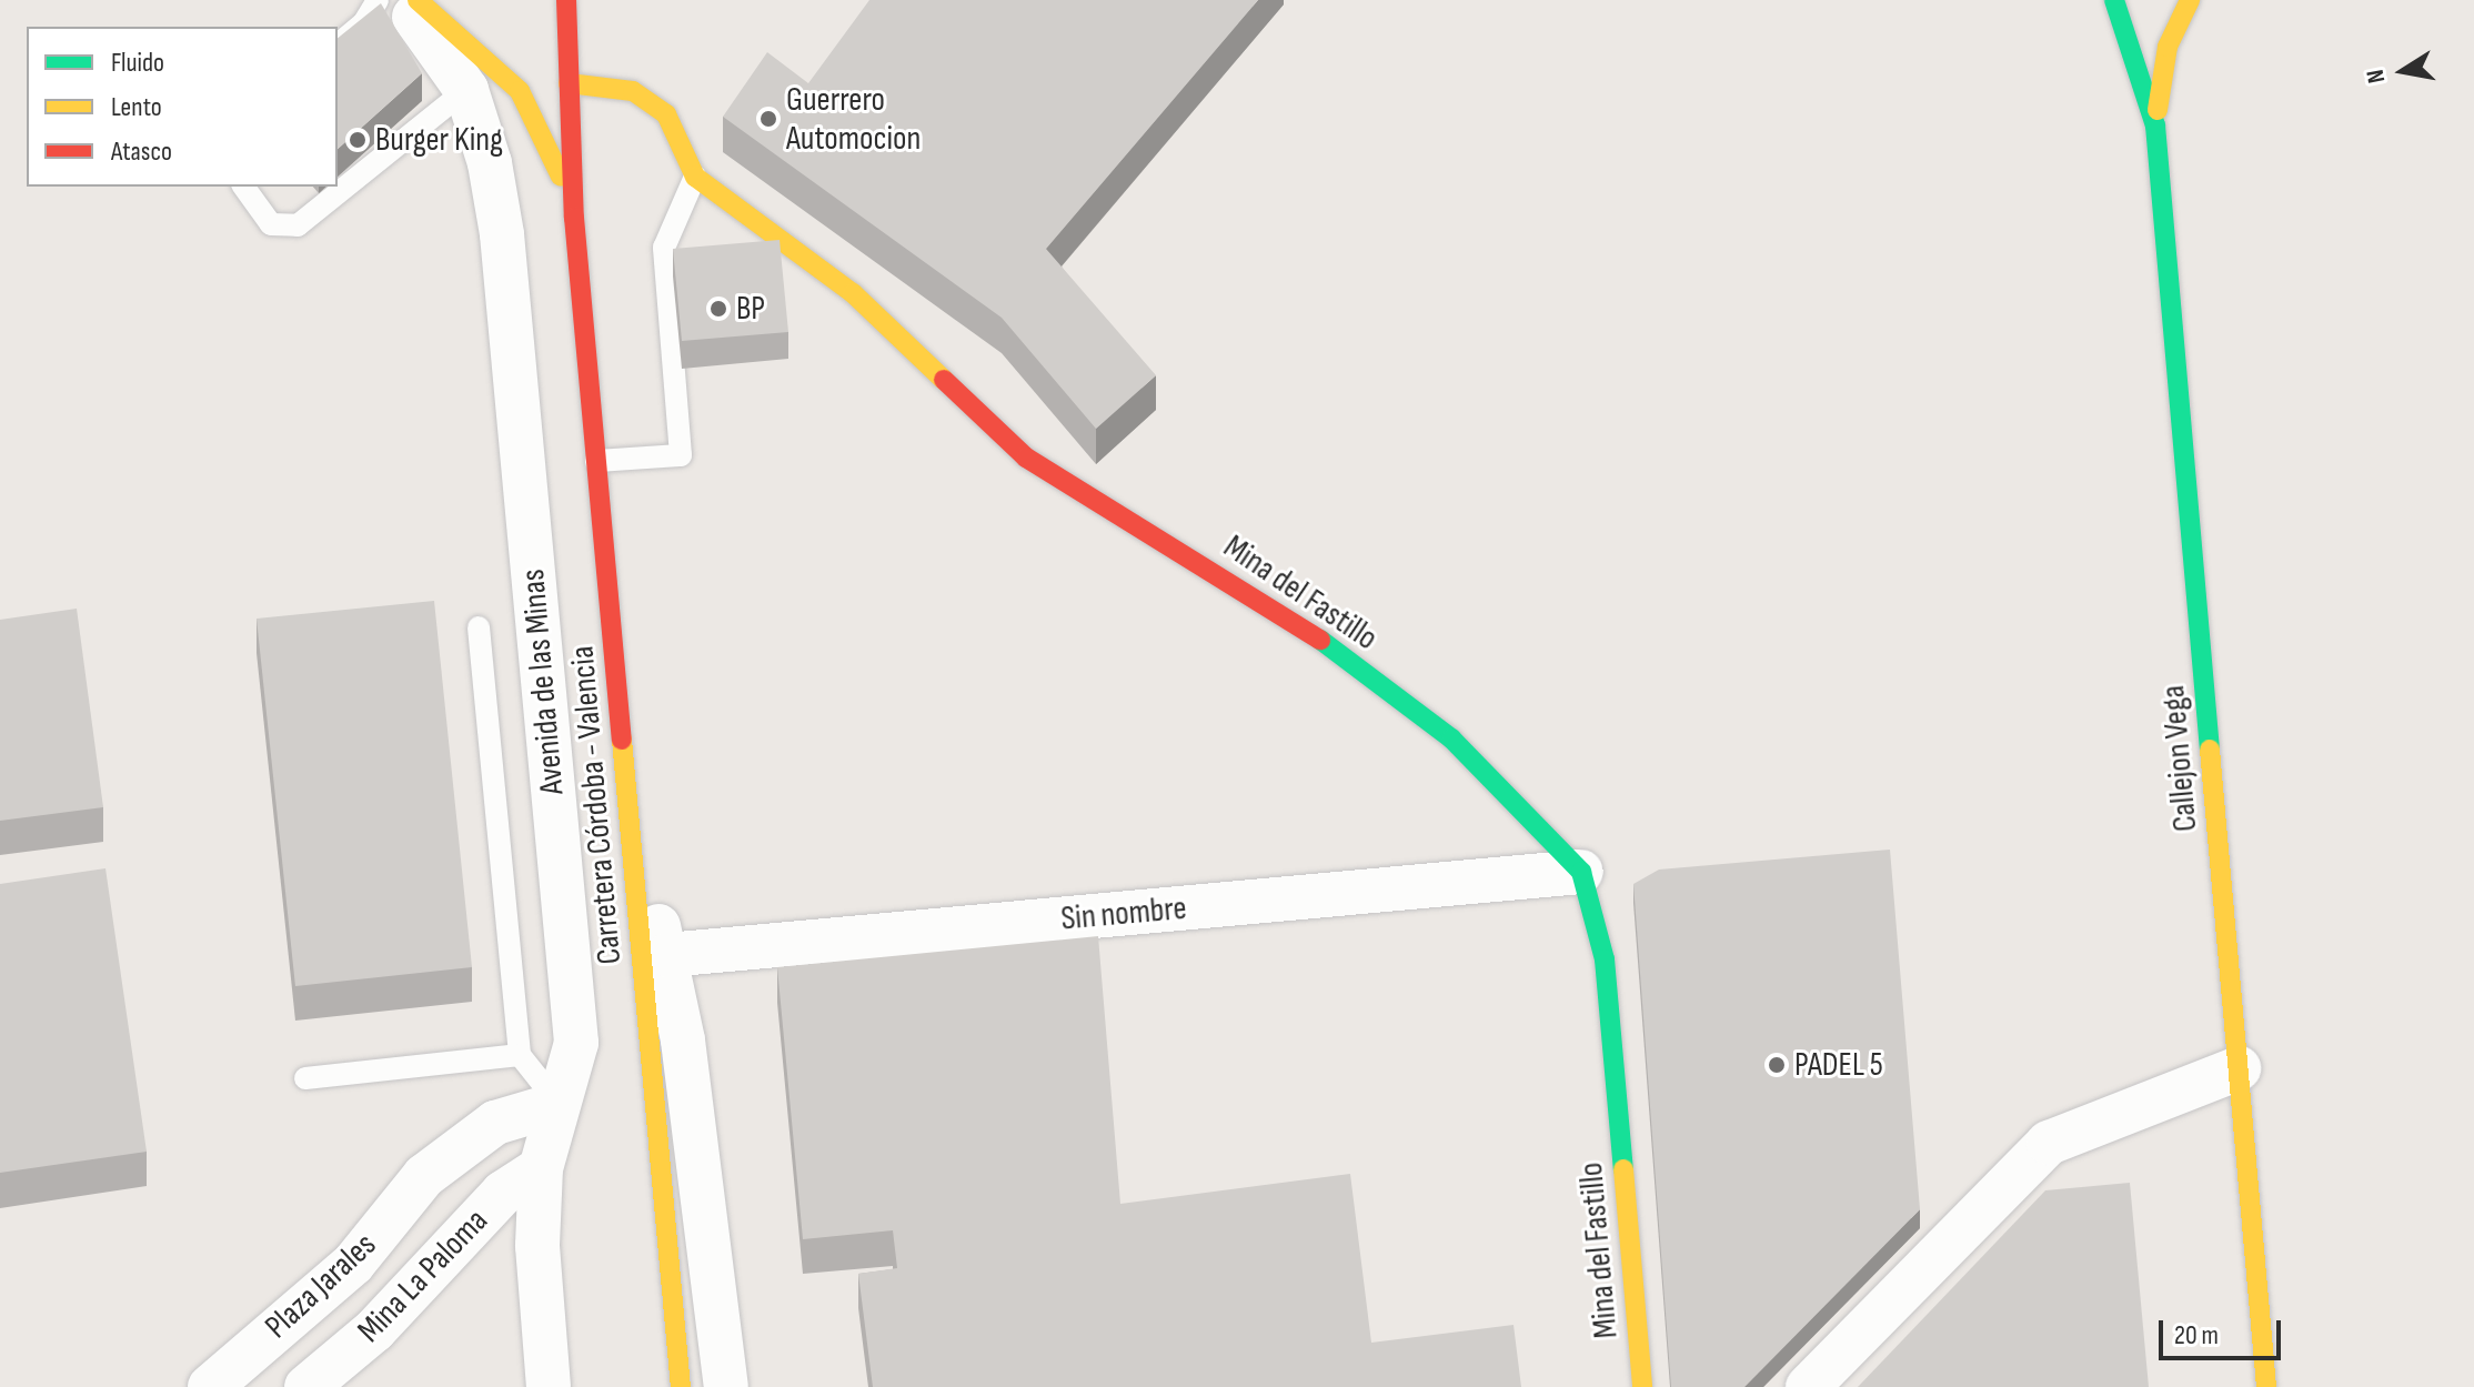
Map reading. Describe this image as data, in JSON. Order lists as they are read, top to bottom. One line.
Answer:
{"streets":{"street":["Mina del Fastillo","Avenida de las Minas","Callejon Vega","Carretera Córdoba - Valencia","Sin nombre","Mina La Paloma","Plaza Jarales"]},"crossings":[["Mina del Fastillo","Carretera Córdoba - Valencia"],["Mina del Fastillo","Sin nombre"],["Avenida de las Minas","Mina La Paloma"],["Avenida de las Minas","Plaza Jarales"]],"places":["Guerrero Automocion","Burger King","BP","PADEL 5"],"legend":["Fluido","Lento","Atasco"],"scale_bar":"20 m","north":"left"}
